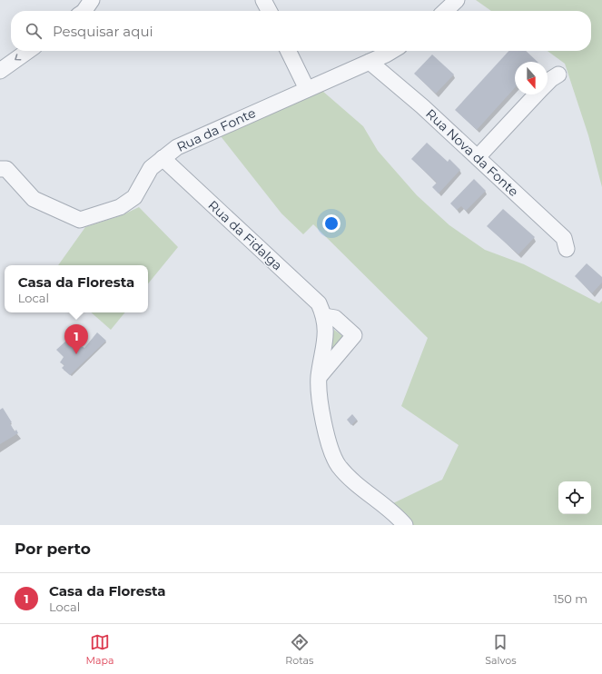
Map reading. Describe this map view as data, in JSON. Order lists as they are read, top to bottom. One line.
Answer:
{"streets":{"street":["Rua da Fonte","Rua Nova da Fonte","Rua da Fidalga"]},"crossings":[["Rua da Fonte","Rua Nova da Fonte"],["Rua da Fonte","Rua da Fidalga"]],"north":"bottom","page":{"search":"Pesquisar aqui","popup":["Casa da Floresta","Local"],"pins":"1","heading":"Por perto","list":[{"mark":"1","name":"Casa da Floresta","note":"Local","value":"150 m"}],"nav":["Mapa","Rotas","Salvos"]}}
